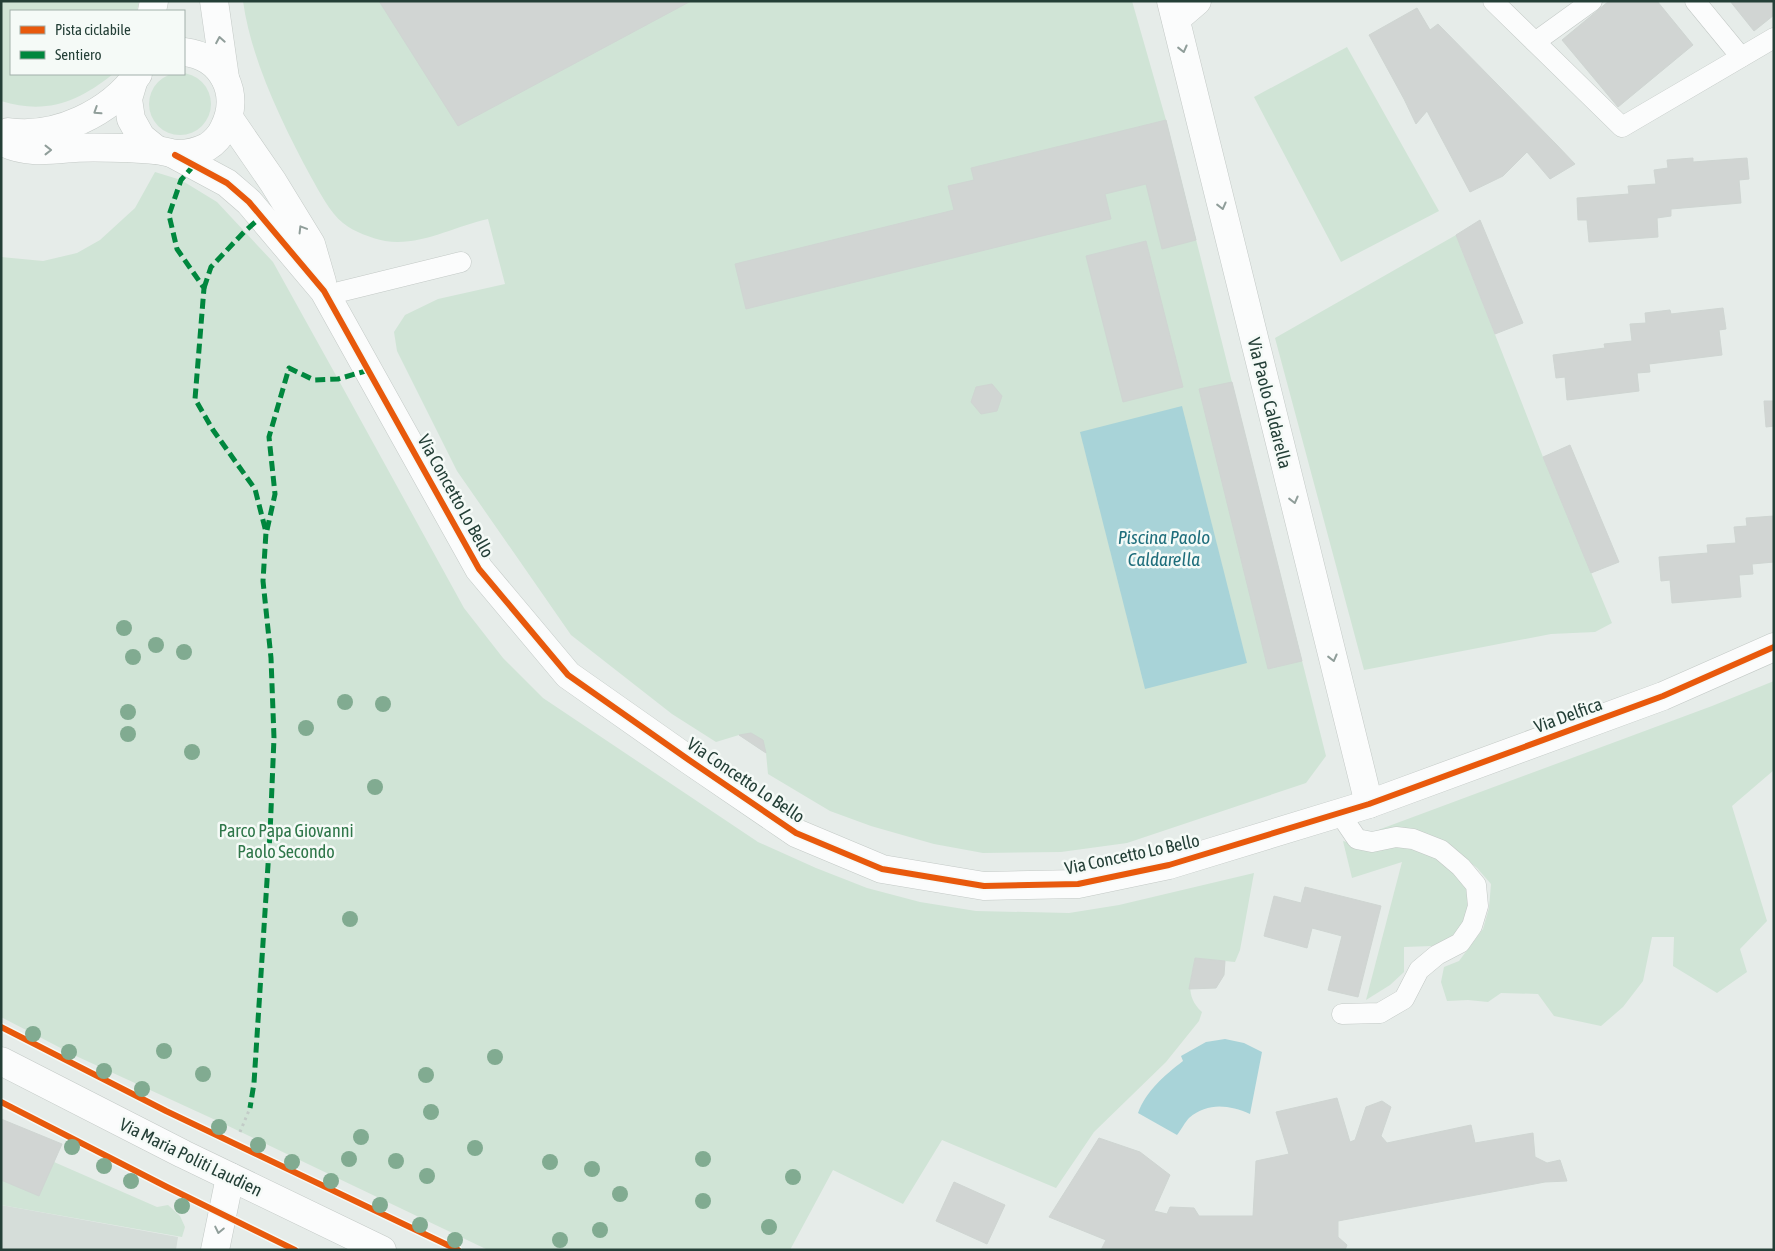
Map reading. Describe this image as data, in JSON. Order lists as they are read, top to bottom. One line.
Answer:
{"streets":{"street":["Via Paolo Caldarella","Via Concetto Lo Bello","Via Delfica","Via Maria Politi Laudien"]},"crossings":[["Via Paolo Caldarella","Via Concetto Lo Bello"],["Via Paolo Caldarella","Via Delfica"],["Via Concetto Lo Bello","Via Delfica"]],"one_way":["Via Paolo Caldarella"],"water":["Piscina Paolo Caldarella"],"parks":["Parco Papa Giovanni Paolo Secondo"],"legend":["Pista ciclabile","Sentiero"]}
